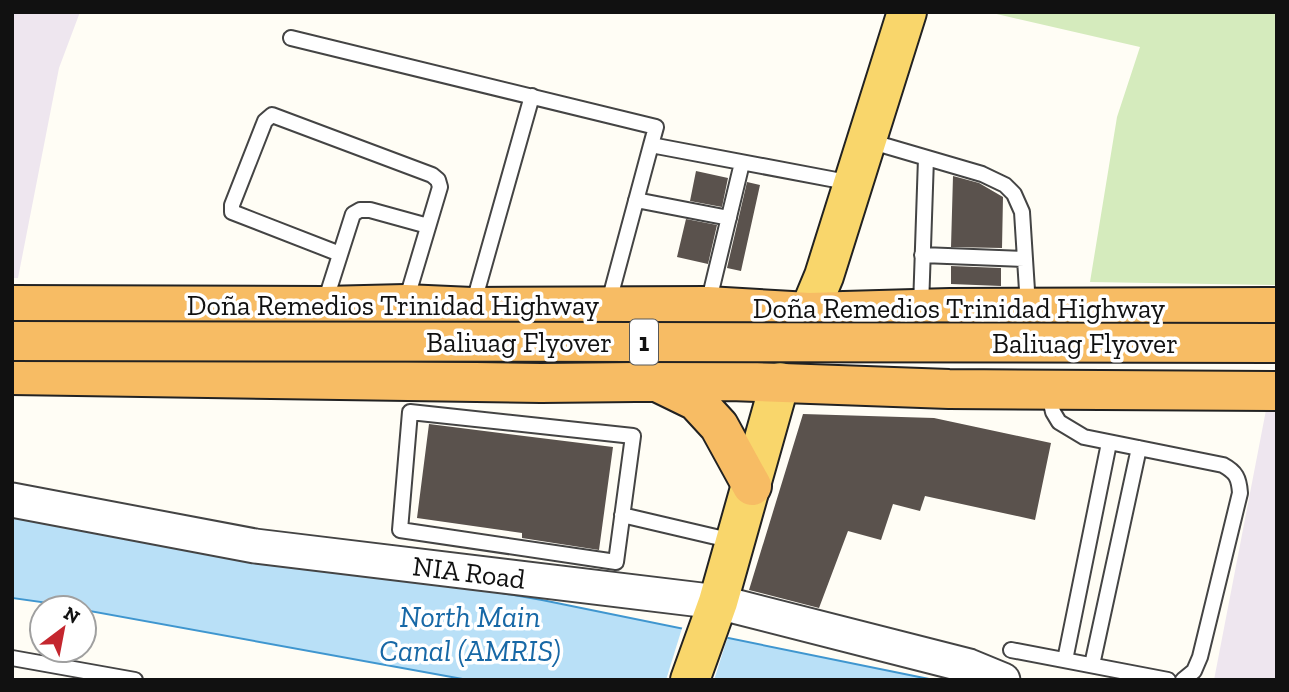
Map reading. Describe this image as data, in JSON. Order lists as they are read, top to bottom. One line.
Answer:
{"streets":{"highway":["Doña Remedios Trinidad Highway","Baliuag Flyover","1"],"street":["NIA Road"]},"water":["North Main Canal (AMRIS)"],"north":"top right"}
